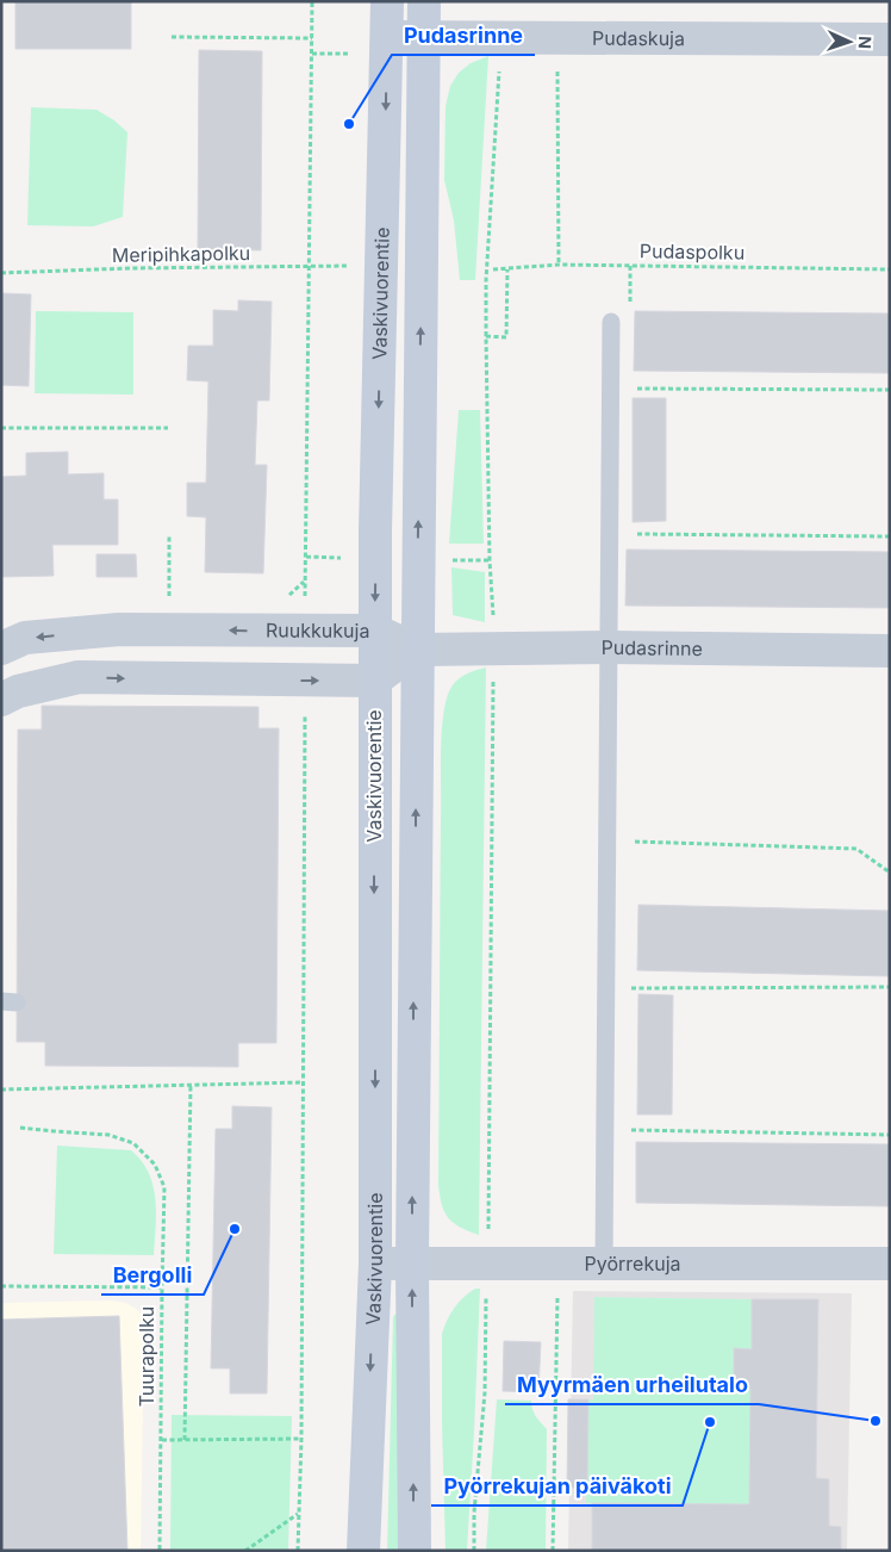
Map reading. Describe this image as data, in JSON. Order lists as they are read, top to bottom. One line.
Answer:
{"streets":{"main road":["Vaskivuorentie"],"street":["Pudaskuja","Ruukkukuja","Pudasrinne","Pyörrekuja"],"path":["Pudaspolku","Meripihkapolku","Tuurapolku"]},"crossings":[["Pudaskuja","Vaskivuorentie"],["Vaskivuorentie","Ruukkukuja"],["Vaskivuorentie","Pudasrinne"],["Vaskivuorentie","Pyörrekuja"],["Ruukkukuja","Pudasrinne"]],"places":["Pudasrinne","Bergolli","Myyrmäen urheilutalo","Pyörrekujan päiväkoti"],"north":"right"}
